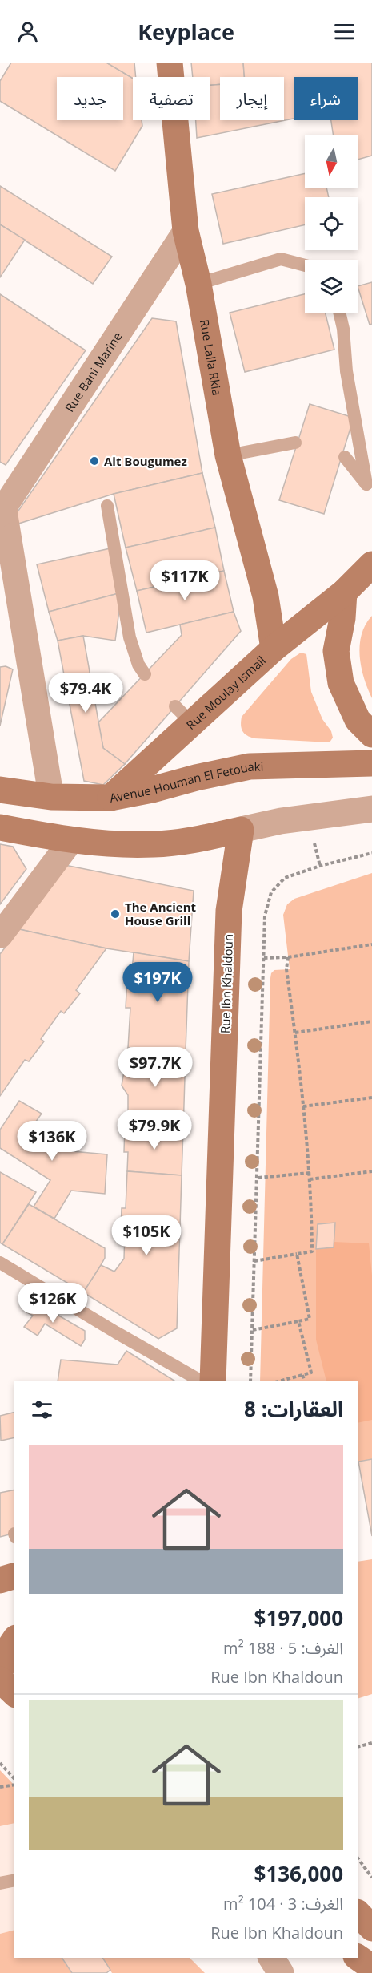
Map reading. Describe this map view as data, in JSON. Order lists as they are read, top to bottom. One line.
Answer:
{"streets":{"main road":["Rue Lalla Rkia","Rue Moulay Ismail","Avenue Houman El Fetouaki","Rue Ibn Khaldoun"],"street":["Rue Bani Marine"]},"crossings":[["Rue Lalla Rkia","Rue Bani Marine"],["Rue Lalla Rkia","Rue Moulay Ismail"],["Rue Moulay Ismail","Avenue Houman El Fetouaki"]],"places":["Ait Bougumez","The Ancient House Grill"],"north":"bottom","page":{"header":"Keyplace","chip":["شراء","إيجار","تصفية","جديد"],"price":["$117K","$79.4K","$197K","$97.7K","$79.9K","$136K","$105K","$126K"],"heading":"العقارات: 8","list":[{"name":"$197,000","note":"الغرف: 5 · 188 m² · Rue Ibn Khaldoun"},{"name":"$136,000","note":"الغرف: 3 · 104 m² · Rue Ibn Khaldoun"}]}}
